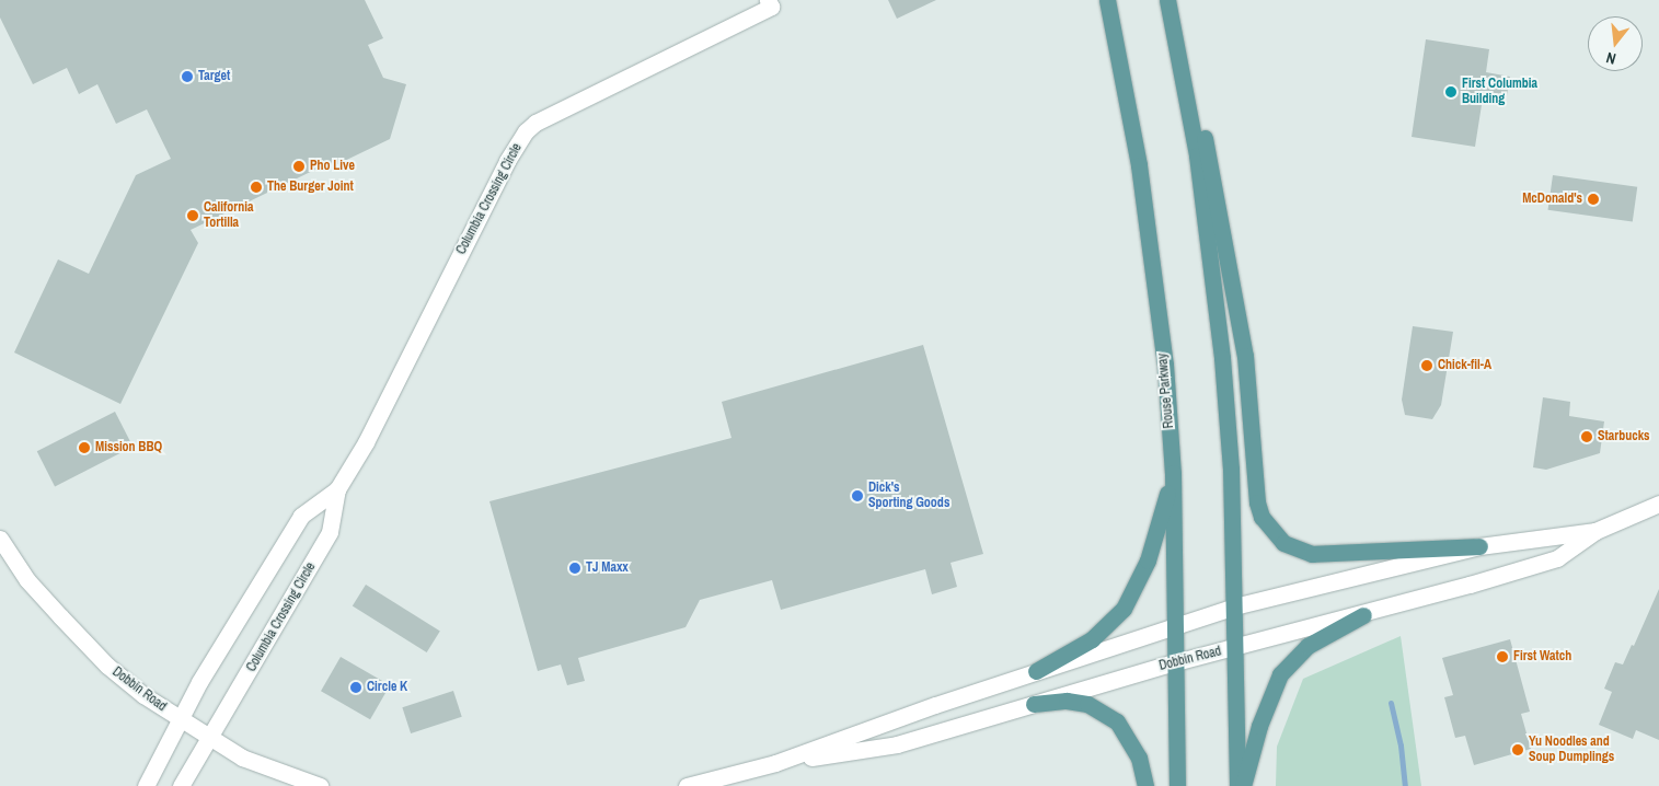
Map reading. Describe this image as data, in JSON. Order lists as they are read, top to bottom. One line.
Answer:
{"streets":{"main road":["Rouse Parkway"],"street":["Columbia Crossing Circle","Dobbin Road"]},"crossings":[["Columbia Crossing Circle","Dobbin Road"],["Rouse Parkway","Dobbin Road"]],"places":["Target","First Columbia Building","Pho Live","The Burger Joint","McDonald's","California Tortilla","Chick-fil-A","Starbucks","Mission BBQ","Dick's Sporting Goods","TJ Maxx","First Watch","Circle K","Yu Noodles and Soup Dumplings"],"north":"bottom"}
